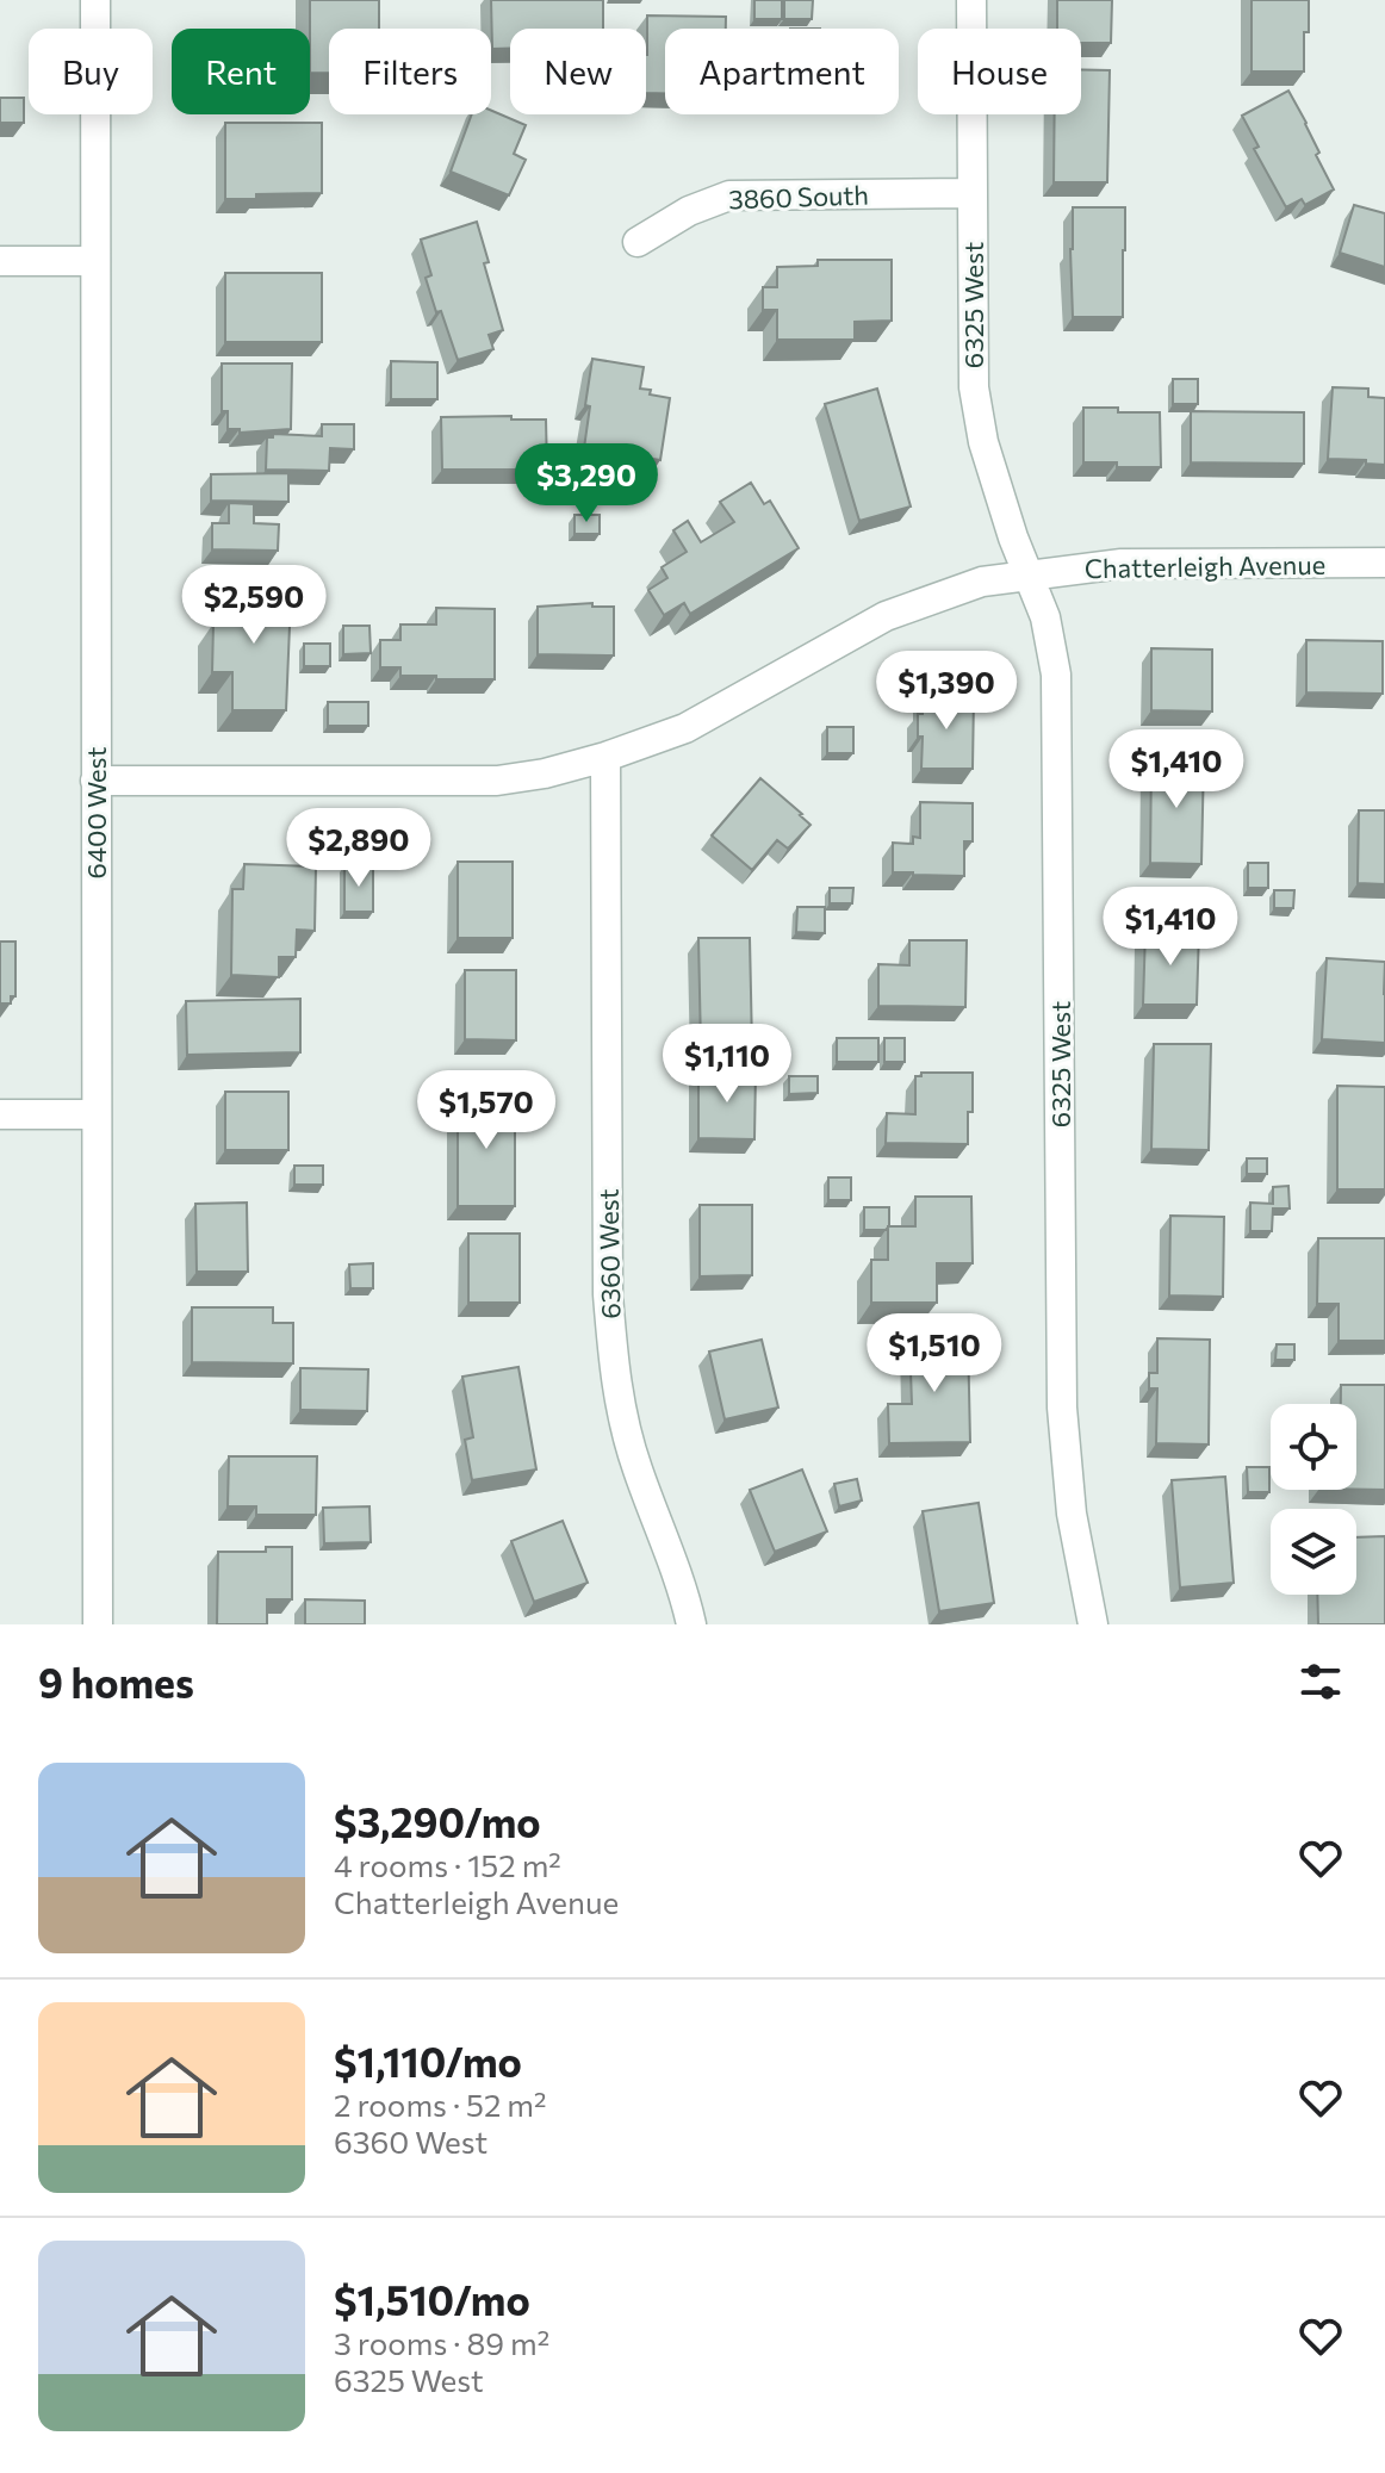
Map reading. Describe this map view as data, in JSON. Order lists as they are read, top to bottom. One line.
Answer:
{"streets":{"street":["3860 South","6325 West","Chatterleigh Avenue","6400 West","6360 West"]},"crossings":[["3860 South","6325 West"],["6325 West","Chatterleigh Avenue"],["Chatterleigh Avenue","6400 West"],["Chatterleigh Avenue","6360 West"]],"page":{"chip":["Buy","Rent","Filters","New","Apartment","House"],"price":["$3,290","$2,590","$1,390","$1,410","$2,890","$1,410","$1,110","$1,570","$1,510"],"heading":"9 homes","list":[{"name":"$3,290/mo","note":"4 rooms · 152 m² · Chatterleigh Avenue"},{"name":"$1,110/mo","note":"2 rooms · 52 m² · 6360 West"},{"name":"$1,510/mo","note":"3 rooms · 89 m² · 6325 West"}]}}
